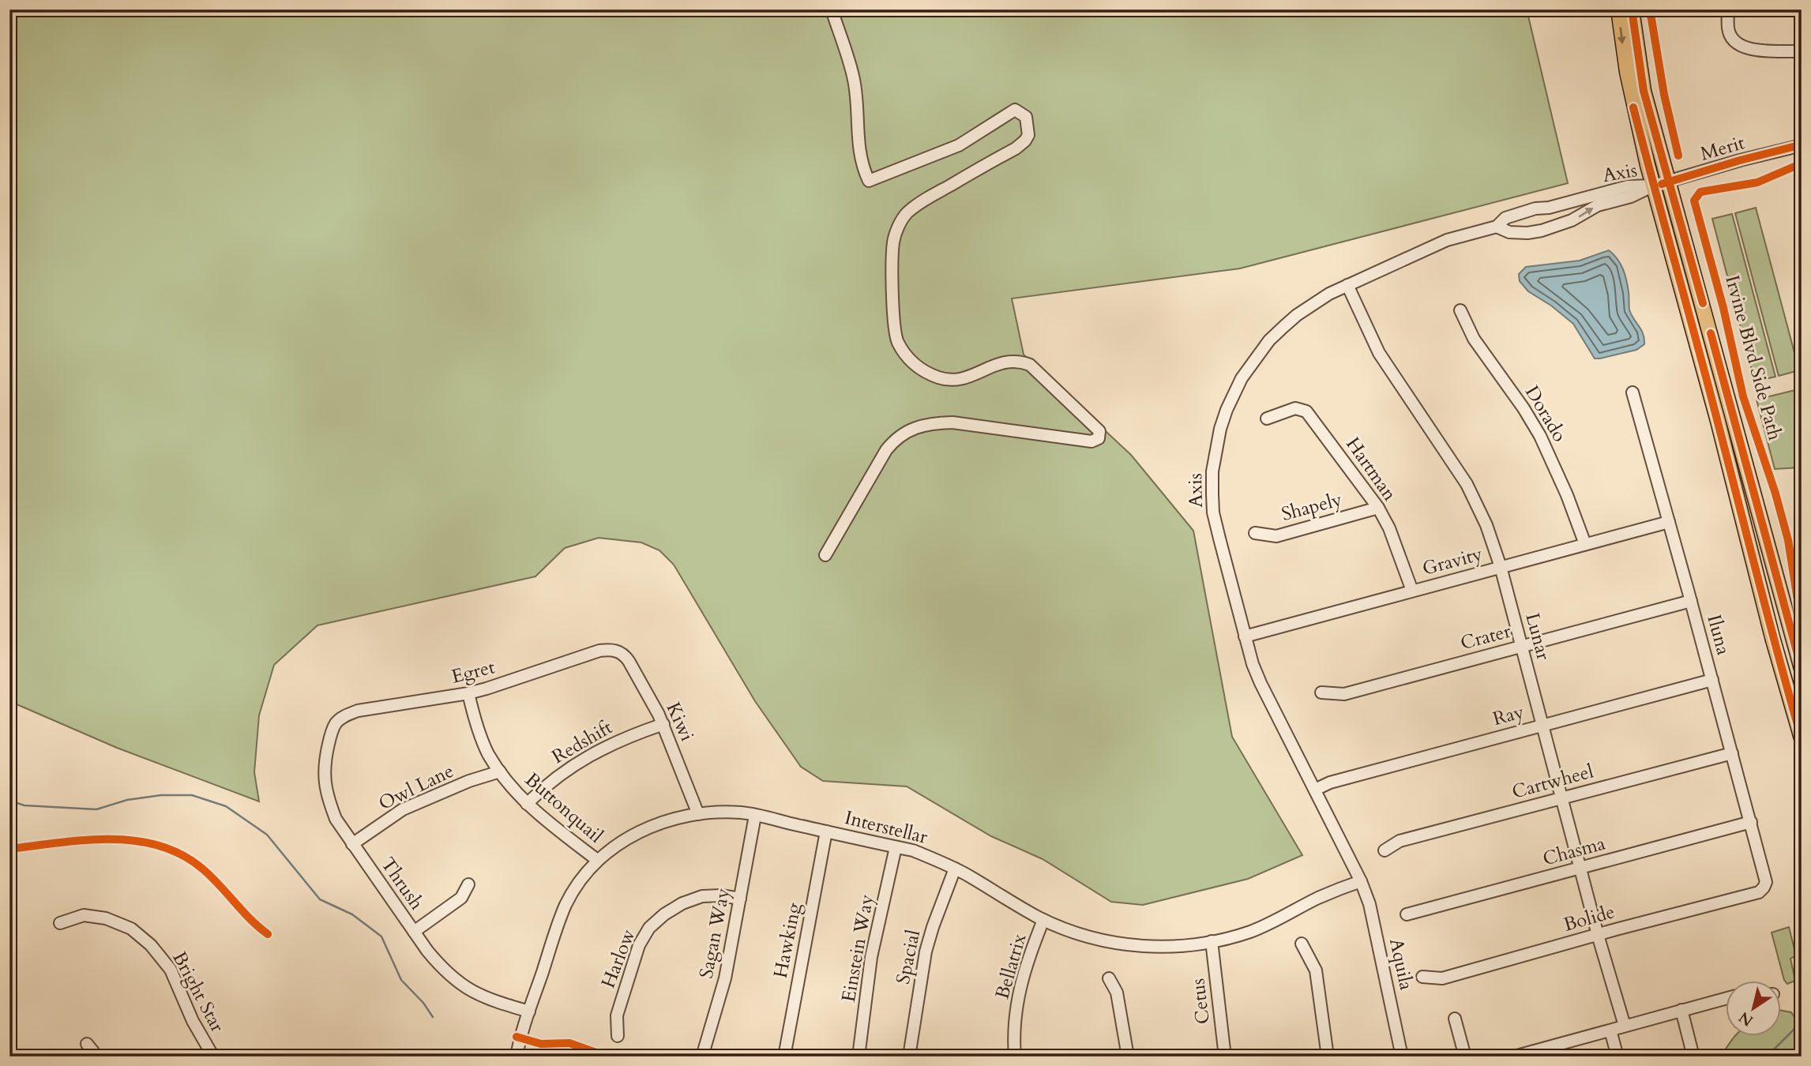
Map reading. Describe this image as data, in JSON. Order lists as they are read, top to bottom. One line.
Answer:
{"streets":{"street":["Merit","Axis","Dorado","Hartman","Shapely","Gravity","Iluna","Lunar","Crater","Egret","Ray","Kiwi","Redshift","Cartwheel","Owl Lane","Buttonquail","Interstellar","Chasma","Thrush","Bolide","Sagan Way","Hawking","Einstein Way","Spacial","Harlow","Aquila","Bellatrix","Bright Star","Cetus"],"cycle path":["Irvine Blvd Side Path"]},"crossings":[["Merit","Axis"],["Axis","Gravity"],["Axis","Lunar"],["Axis","Ray"],["Axis","Interstellar"],["Axis","Aquila"],["Dorado","Gravity"],["Hartman","Shapely"],["Hartman","Gravity"],["Gravity","Iluna"],["Gravity","Lunar"],["Iluna","Crater"],["Iluna","Ray"],["Iluna","Cartwheel"],["Iluna","Chasma"],["Iluna","Bolide"],["Lunar","Crater"],["Lunar","Ray"],["Lunar","Cartwheel"],["Lunar","Chasma"],["Lunar","Bolide"],["Egret","Kiwi"],["Egret","Buttonquail"],["Egret","Thrush"],["Kiwi","Redshift"],["Kiwi","Interstellar"],["Redshift","Buttonquail"],["Owl Lane","Buttonquail"],["Owl Lane","Thrush"],["Buttonquail","Interstellar"],["Interstellar","Thrush"],["Interstellar","Sagan Way"],["Interstellar","Hawking"],["Interstellar","Einstein Way"],["Interstellar","Spacial"],["Interstellar","Aquila"],["Interstellar","Bellatrix"],["Interstellar","Cetus"],["Sagan Way","Harlow"]],"north":"bottom left"}
